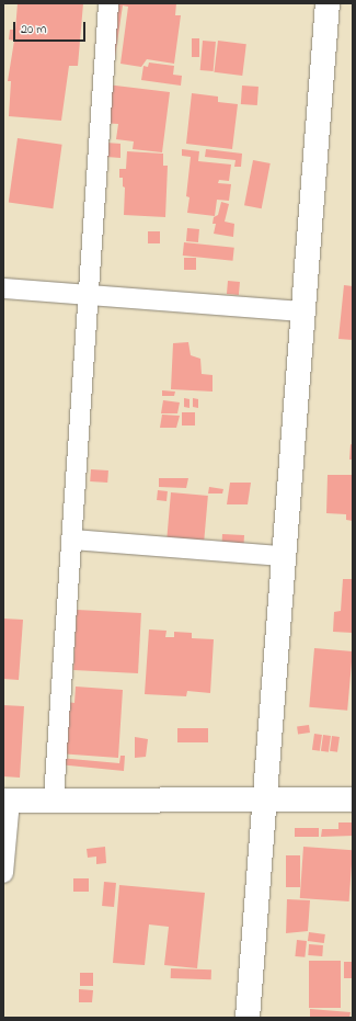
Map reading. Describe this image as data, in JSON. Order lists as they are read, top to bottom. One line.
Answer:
{"scale_bar":"20 m"}
